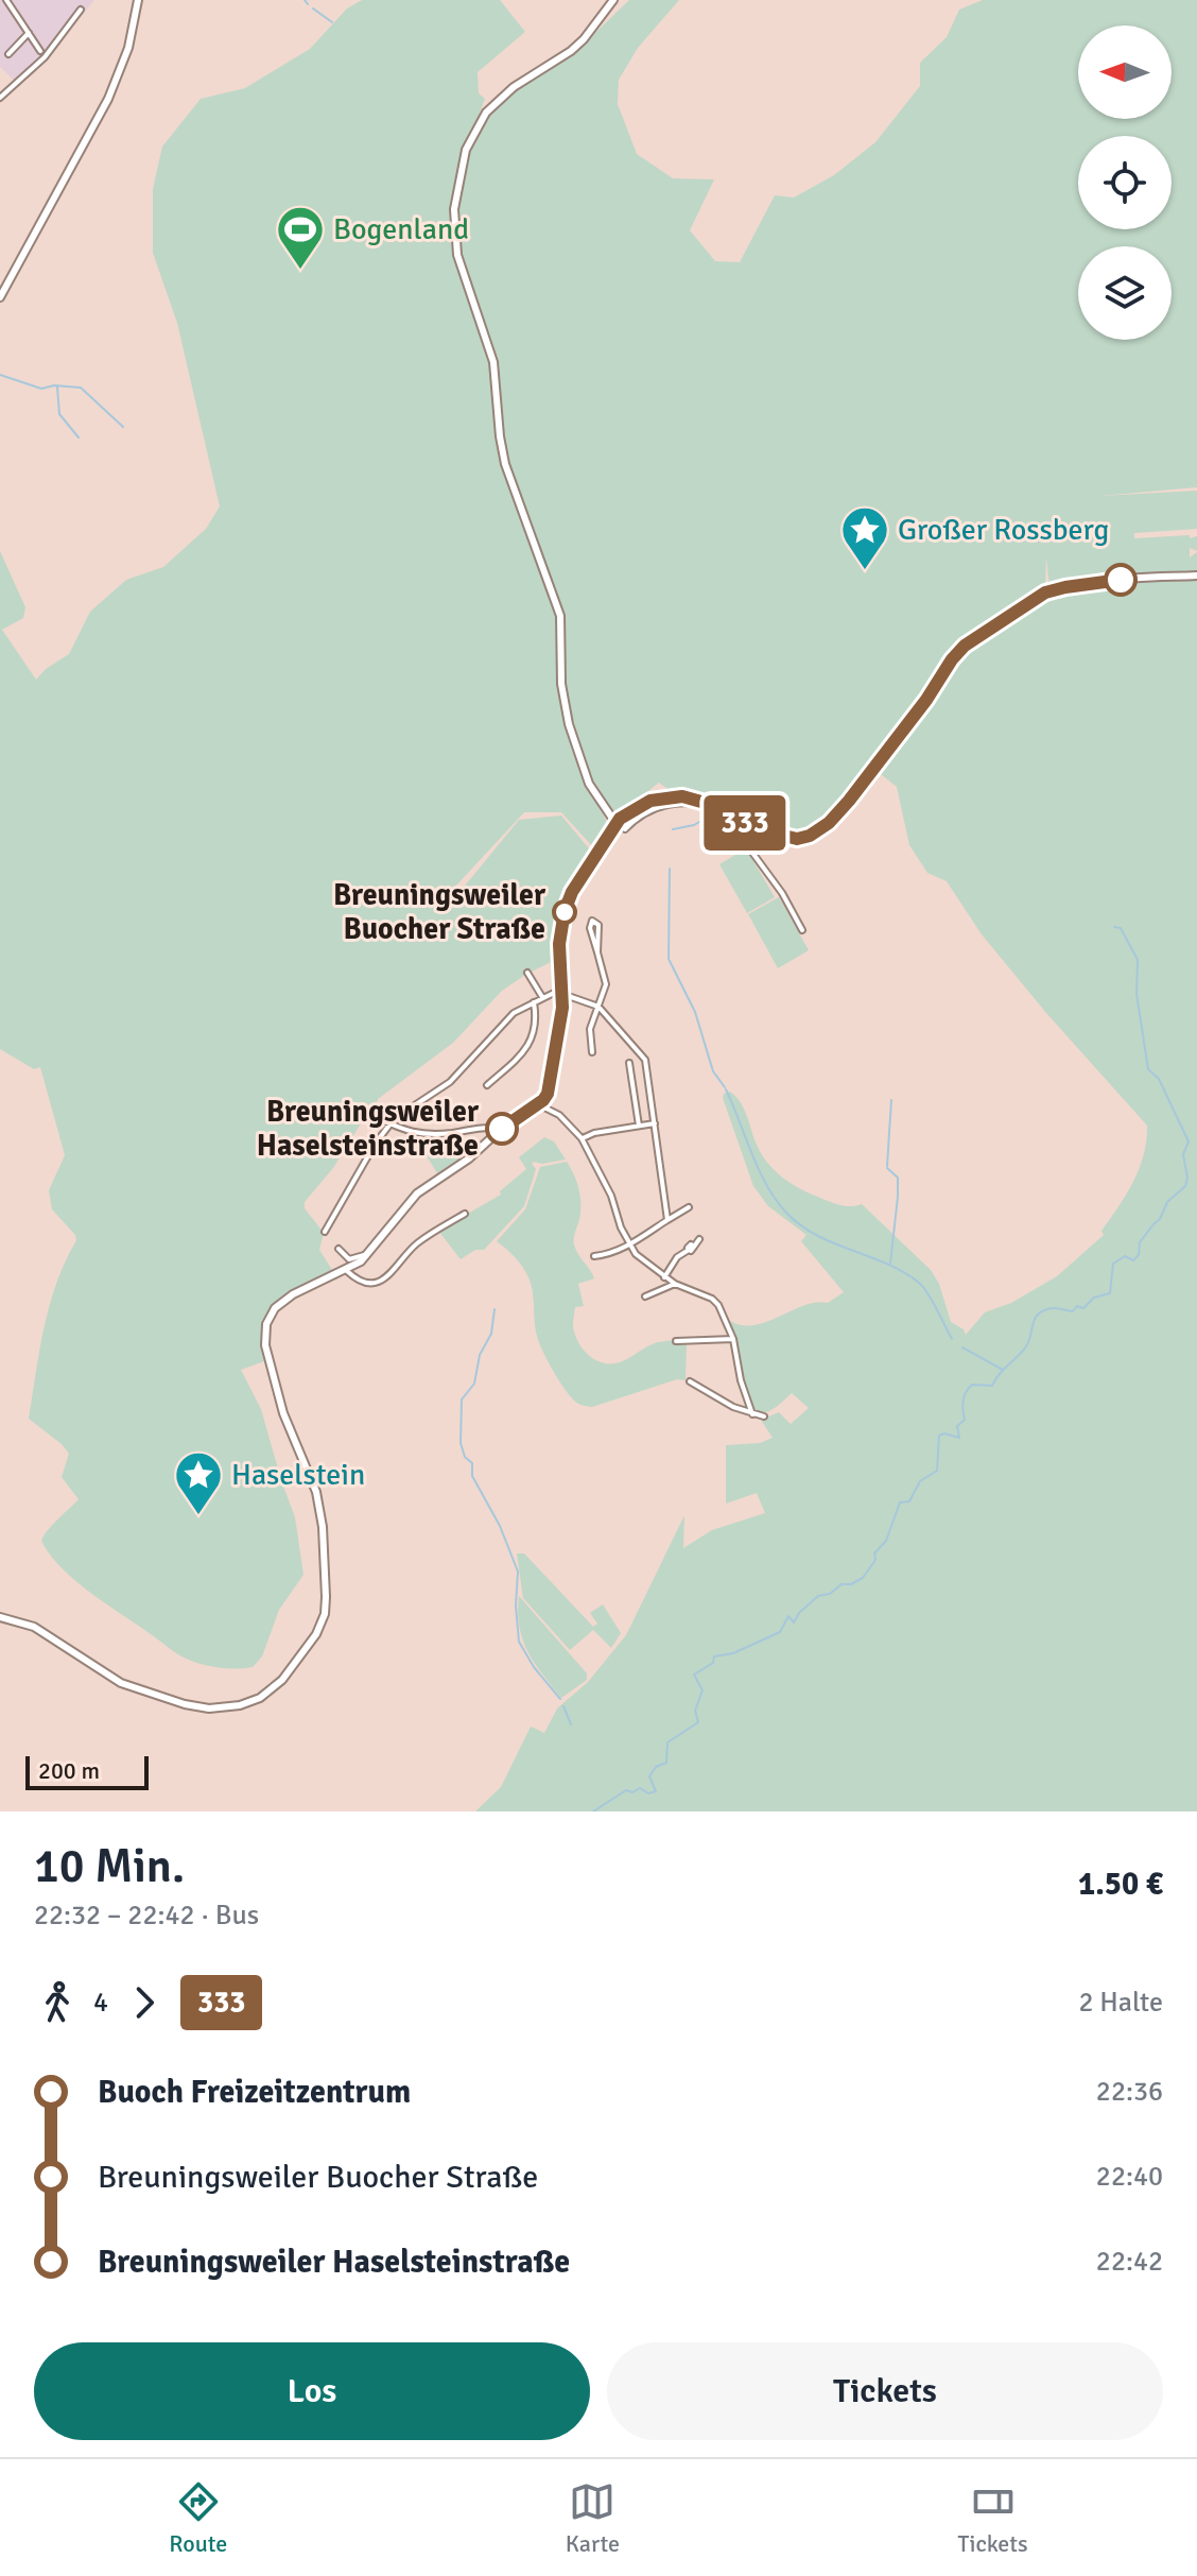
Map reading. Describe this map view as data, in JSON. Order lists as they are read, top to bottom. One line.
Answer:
{"places":{"sports":["Bogenland"],"place":["Großer Rossberg","Haselstein"],"other":["Breuningsweiler Buocher Straße","Breuningsweiler Haselsteinstraße"]},"lines":["bus line 333"],"scale_bar":"200 m","north":"left","page":{"on_map":"333","scale":"200 m","heading":["10 Min.","22:32 – 22:42 · Bus","1.50 €"],"legs":["4","333","2 Halte"],"list":[{"name":"Buoch Freizeitzentrum","value":"22:36"},{"name":"Breuningsweiler Buocher Straße","value":"22:40"},{"name":"Breuningsweiler Haselsteinstraße","value":"22:42"}],"buttons":["Los","Tickets"],"tabs":["Route","Karte","Tickets"]}}
